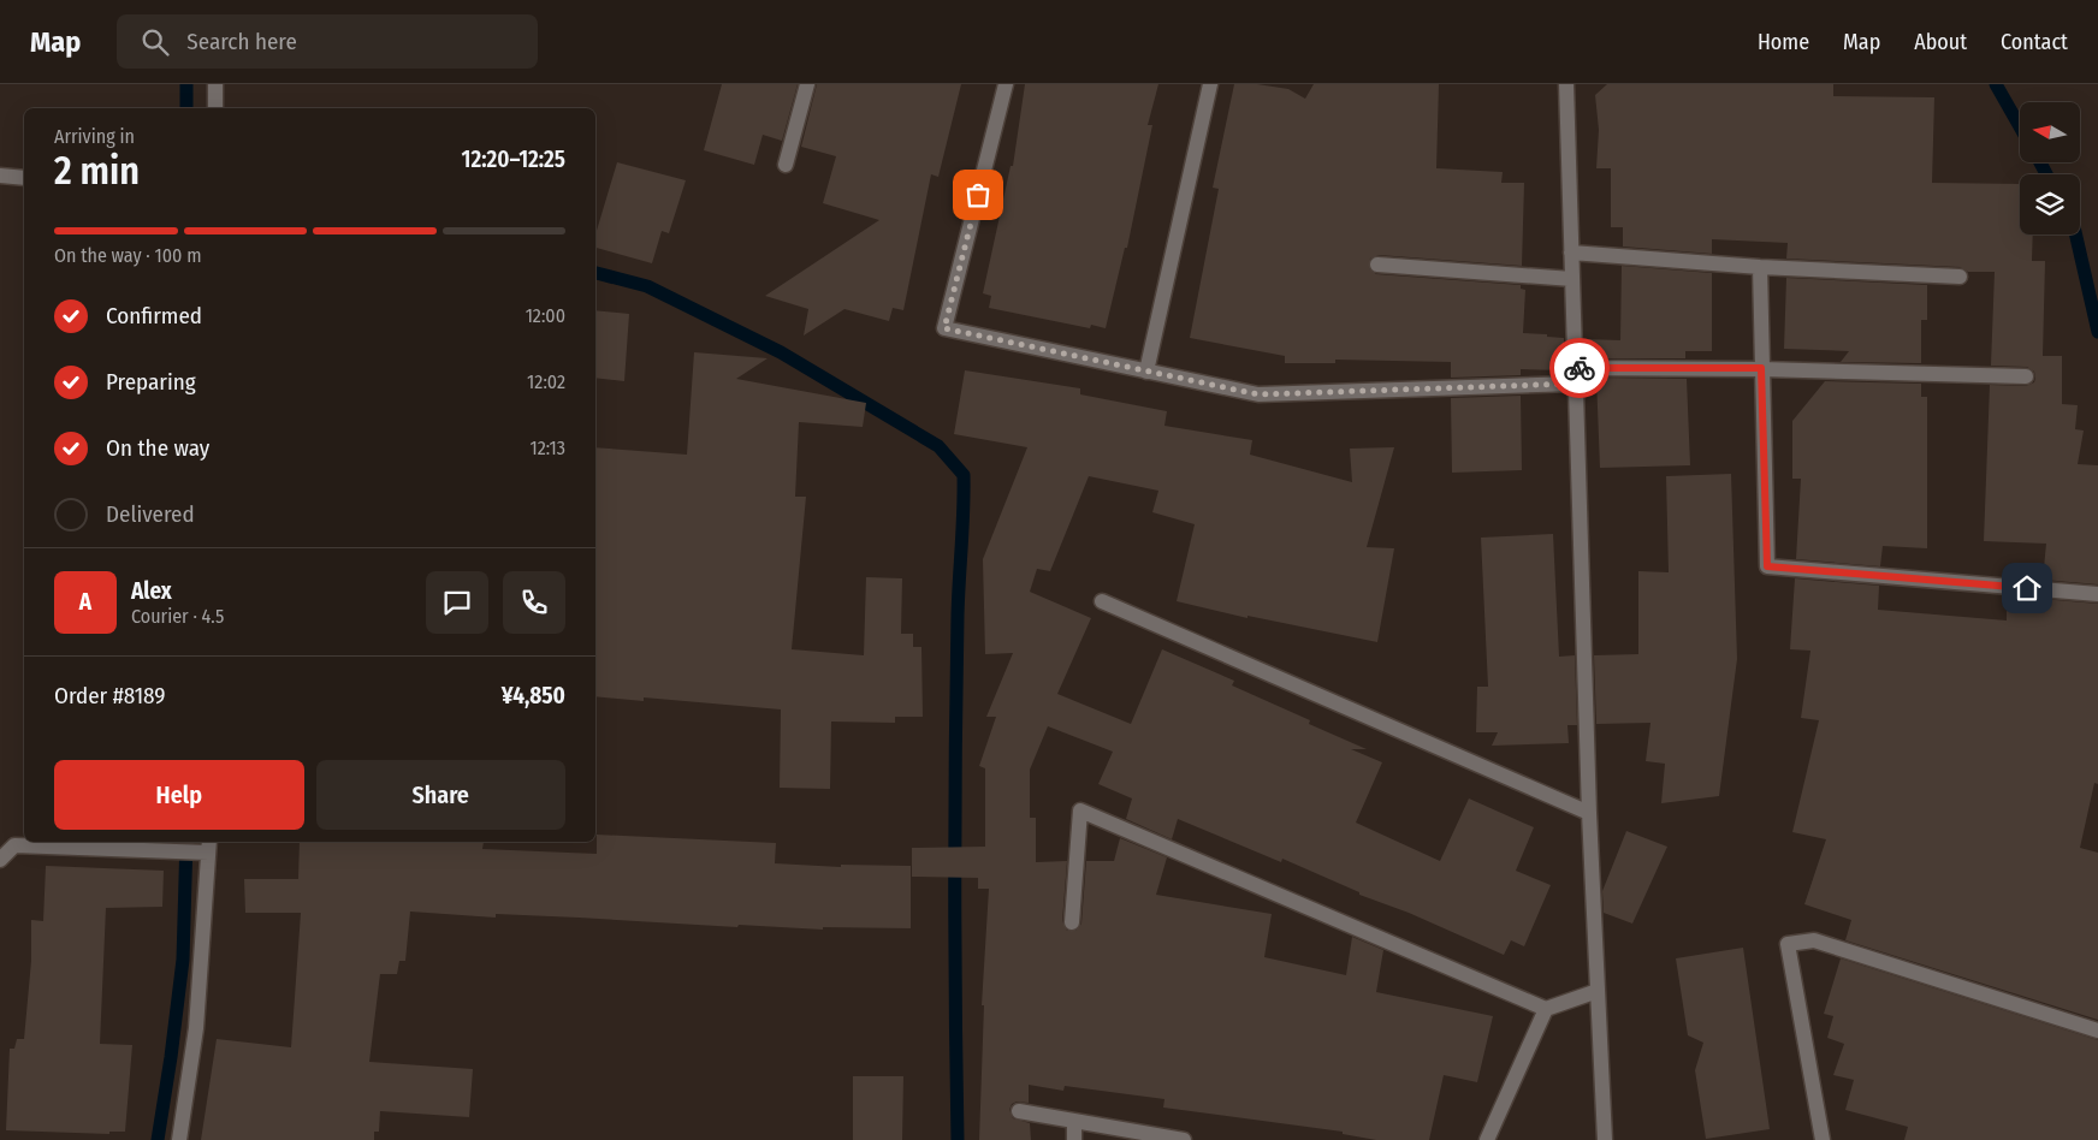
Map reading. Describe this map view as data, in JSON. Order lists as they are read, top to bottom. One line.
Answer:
{"north":"left","page":{"header":"Map","search":"Search here","nav":["Home","Map","About","Contact"],"heading":["2 min","Arriving in","12:20–12:25"],"panel":["Alex","Courier · 4.5","Order #8189","¥4,850"],"bar":"On the way · 100 m","list":[["Confirmed","12:00"],["Preparing","12:02"],["On the way","12:13"],"Delivered"],"round":"A","buttons":["Help","Share"]}}
